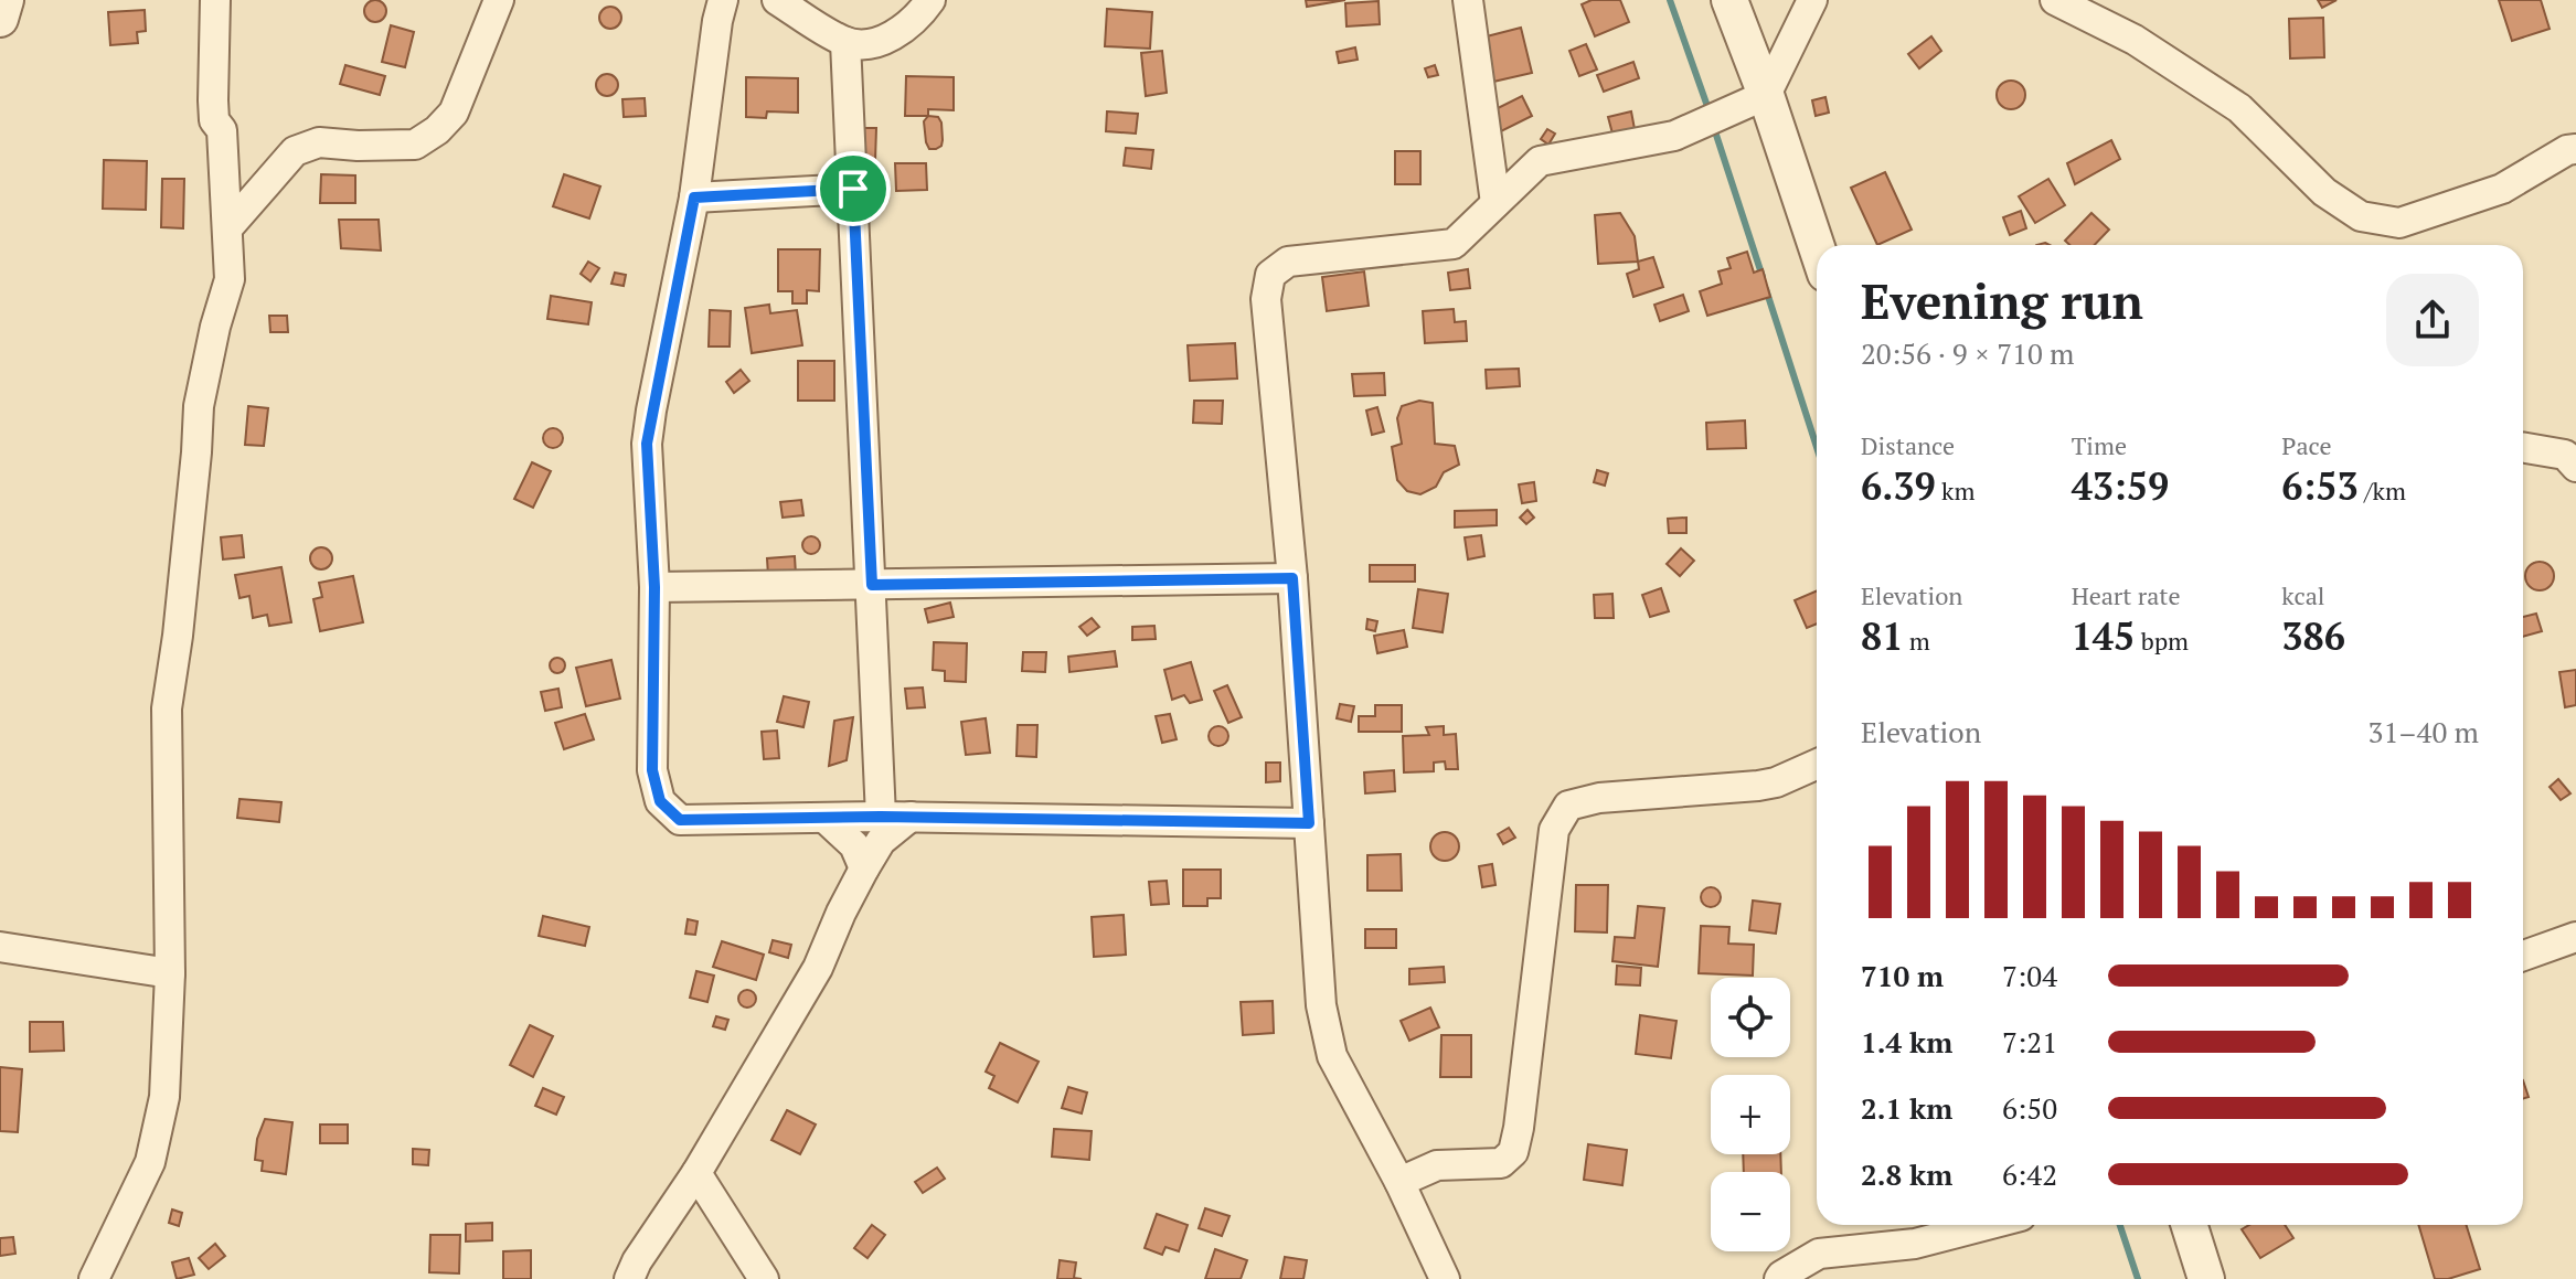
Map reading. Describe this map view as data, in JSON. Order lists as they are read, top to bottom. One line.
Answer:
{"page":{"heading":["Evening run","20:56 · 9 × 710 m"],"stats":[["Distance","6.39 km"],["Time","43:59"],["Pace","6:53 /km"],["Elevation","81 m"],["Heart rate","145 bpm"],["kcal","386"]],"chart":["Elevation","31–40 m"],"list":[{"name":"710 m","note":"7:04"},{"name":"1.4 km","note":"7:21"},{"name":"2.1 km","note":"6:50"},{"name":"2.8 km","note":"6:42"}],"map_buttons":["+","−"]}}
